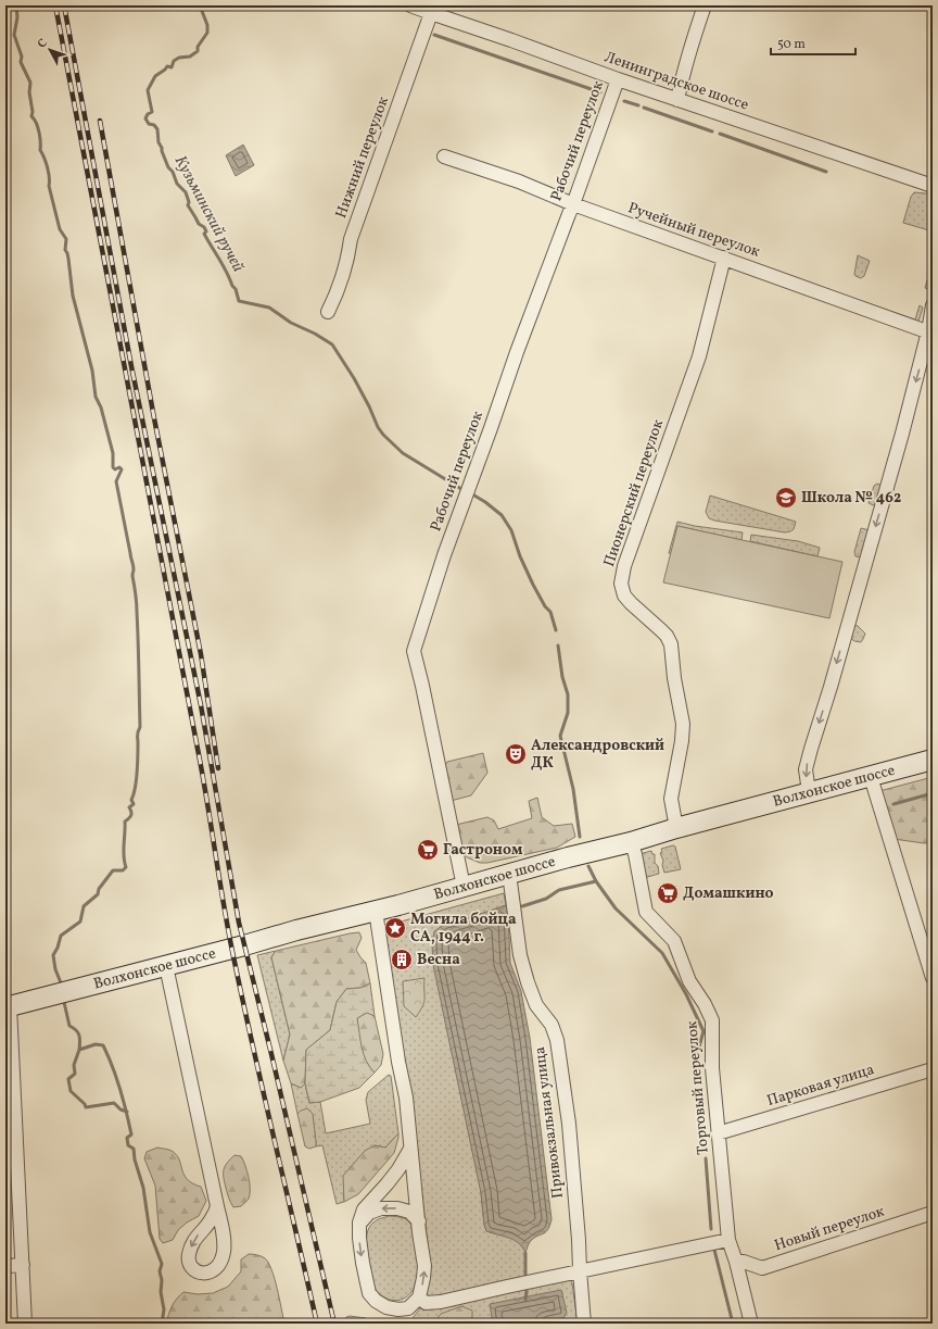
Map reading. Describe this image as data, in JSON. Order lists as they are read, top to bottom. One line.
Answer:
{"streets":{"main road":["Волхонское шоссе"],"street":["Ленинградское шоссе","Рабочий переулок","Нижний переулок","Ручейный переулок","Пионерский переулок","Парковая улица","Торговый переулок","Привокзальная улица","Новый переулок"]},"crossings":[["Ленинградское шоссе","Рабочий переулок"],["Ленинградское шоссе","Нижний переулок"],["Рабочий переулок","Ручейный переулок"],["Рабочий переулок","Волхонское шоссе"],["Ручейный переулок","Пионерский переулок"],["Пионерский переулок","Волхонское шоссе"],["Волхонское шоссе","Торговый переулок"],["Волхонское шоссе","Привокзальная улица"],["Парковая улица","Торговый переулок"],["Торговый переулок","Новый переулок"]],"water":["Кузьминский ручей"],"places":{"school or university":["Школа № 462"],"theatre":["Александровский ДК"],"supermarket":["Гастроном","Домашкино"],"place":["Могила бойца СА, 1944 г."],"building":["Весна"]},"scale_bar":"50 m","north":"top left"}
